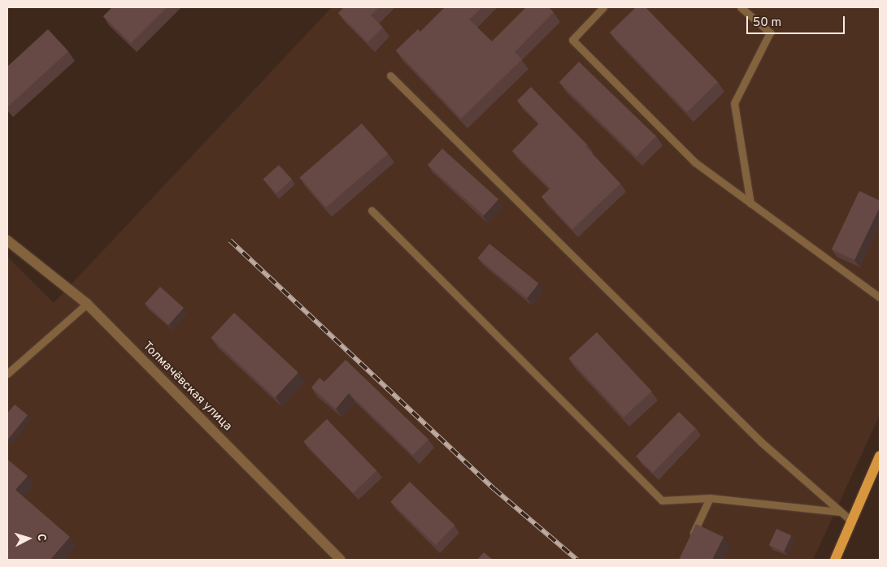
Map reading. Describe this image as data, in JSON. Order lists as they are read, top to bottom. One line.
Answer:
{"streets":{"street":["Толмачёвская улица"]},"scale_bar":"50 m","north":"right"}
